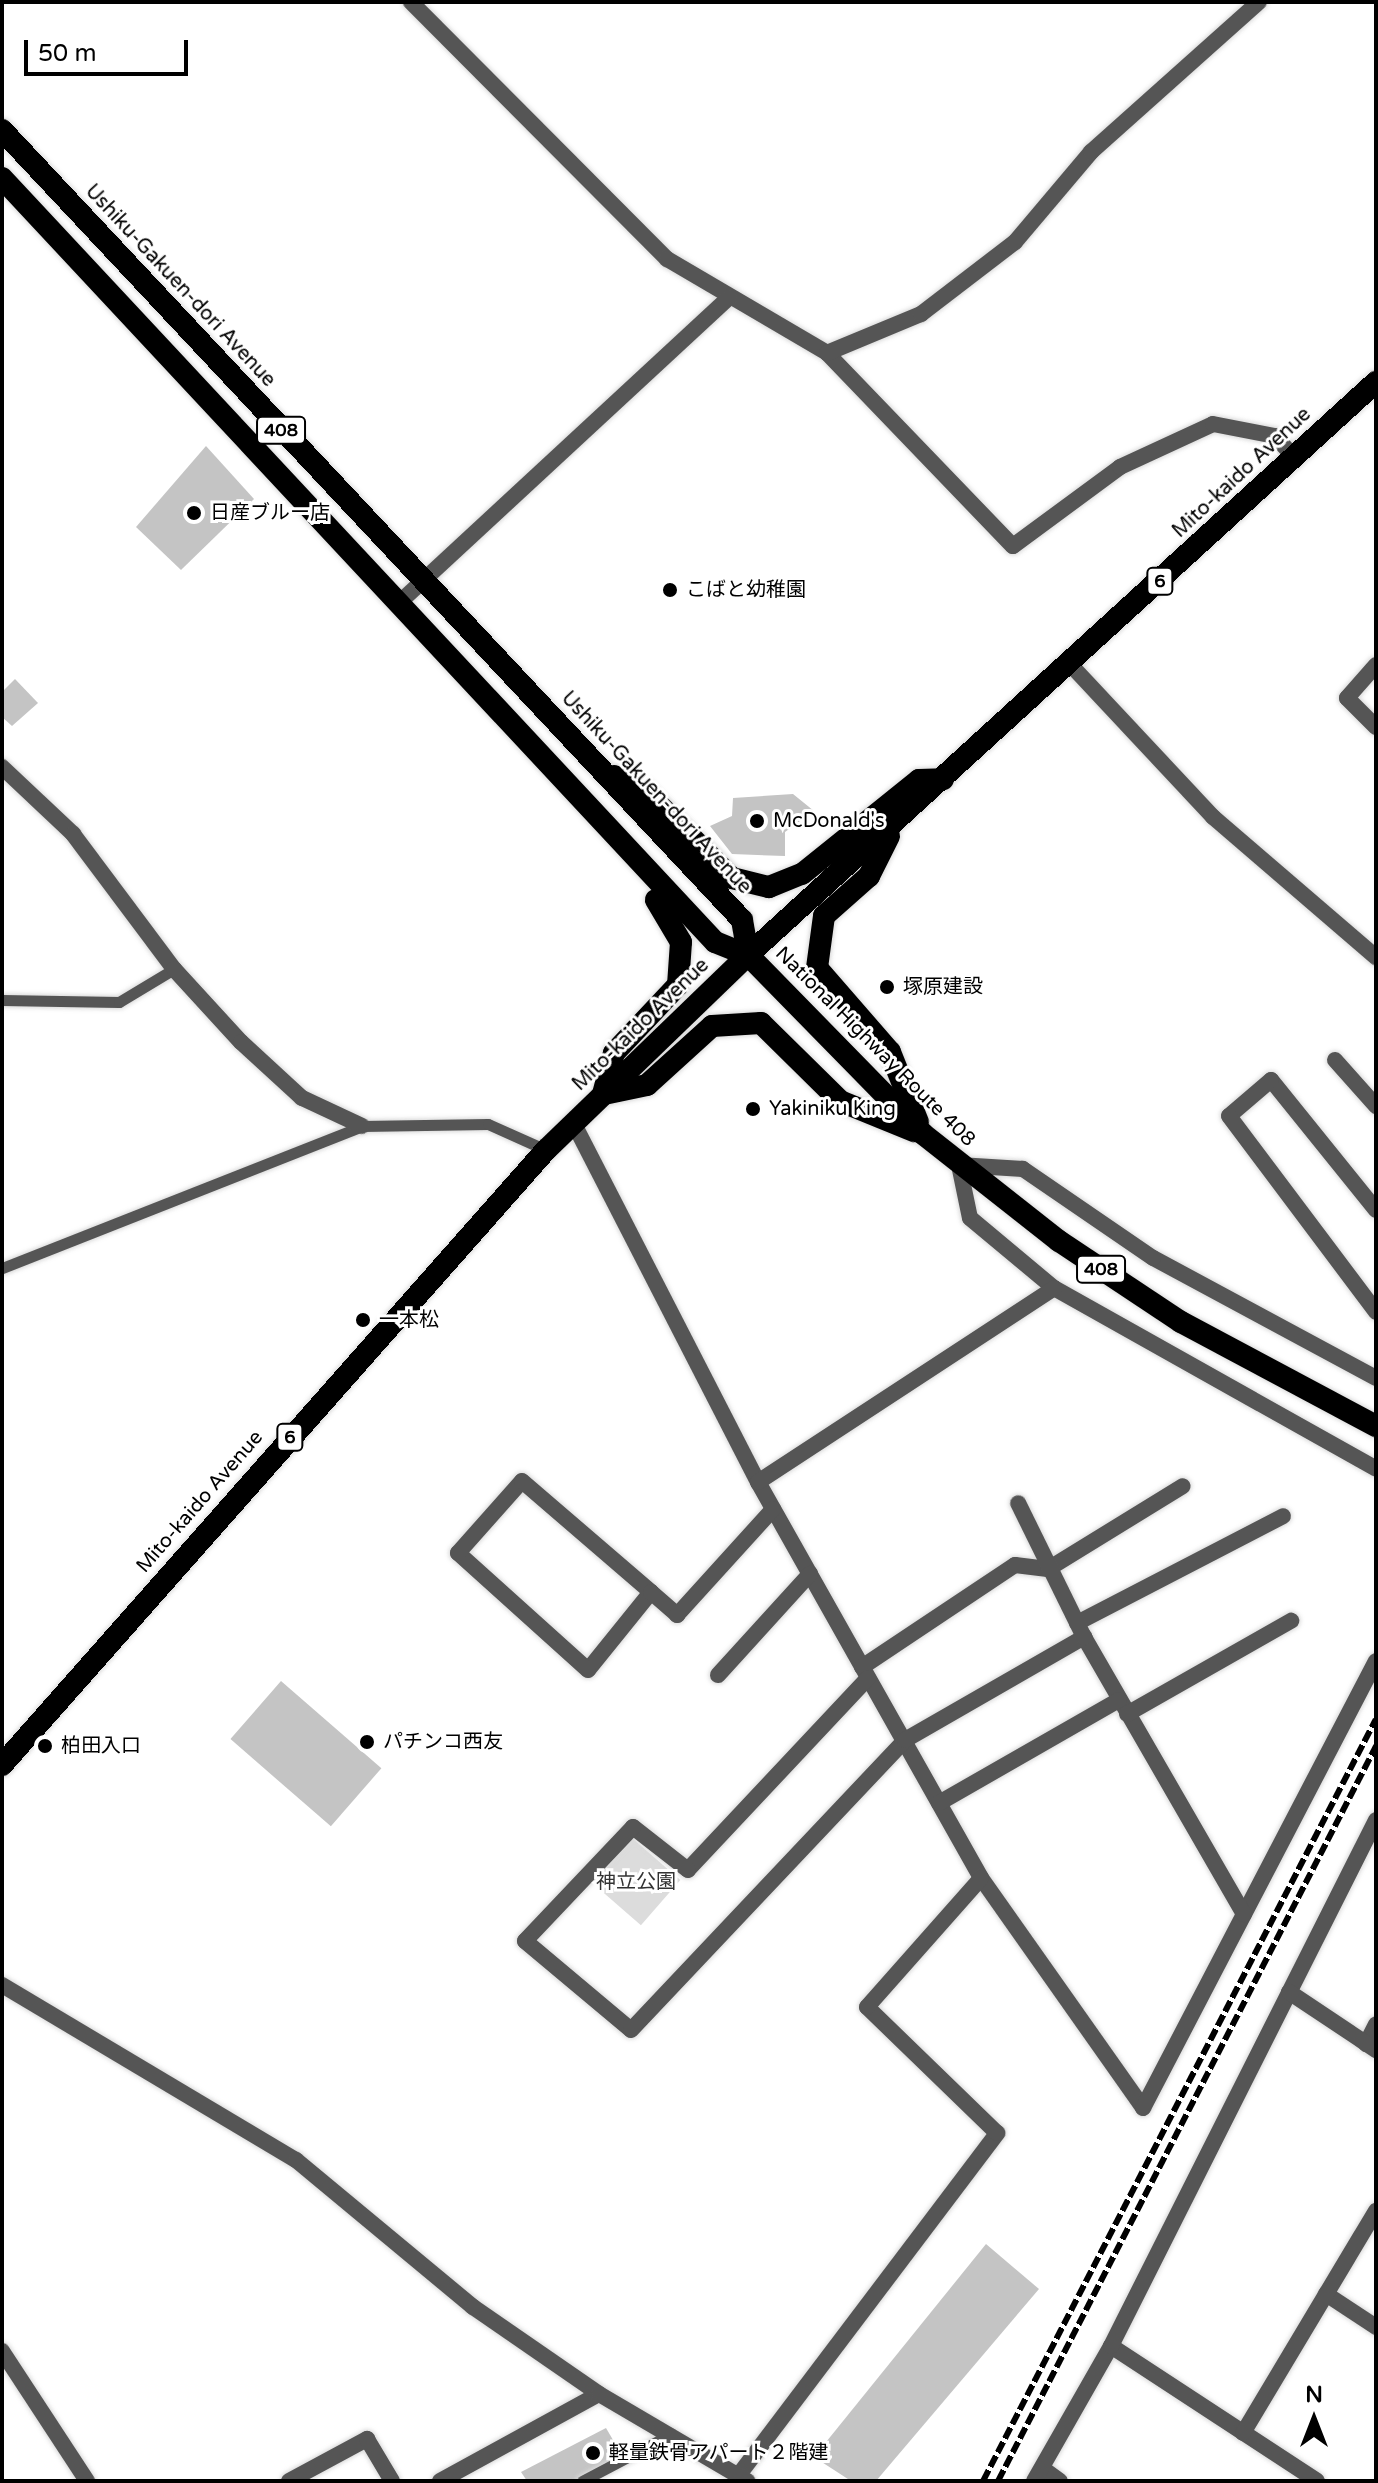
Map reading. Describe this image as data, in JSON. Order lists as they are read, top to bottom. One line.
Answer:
{"streets":{"highway":["Ushiku-Gakuen-dori Avenue","408","Mito-kaido Avenue","6","National Highway Route 408"]},"crossings":[["Ushiku-Gakuen-dori Avenue","408"],["Ushiku-Gakuen-dori Avenue","Mito-kaido Avenue"],["Ushiku-Gakuen-dori Avenue","National Highway Route 408"],["408","Mito-kaido Avenue"],["408","National Highway Route 408"],["Mito-kaido Avenue","National Highway Route 408"]],"parks":["神立公園"],"places":["日産ブルー店","こばと幼稚園","McDonald's","塚原建設","Yakiniku King","一本松","パチンコ西友","柏田入口","軽量鉄骨アパート２階建"],"scale_bar":"50 m","north":"top"}
